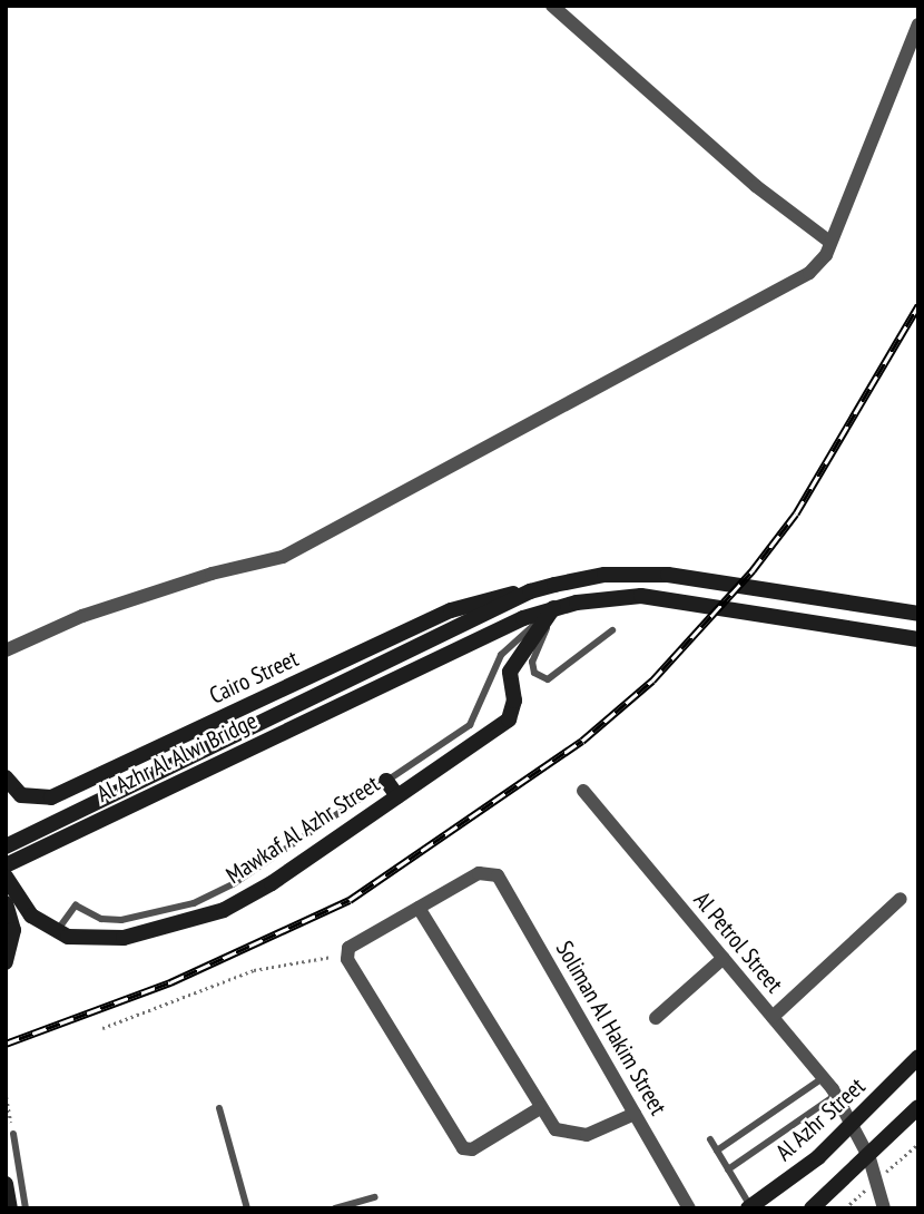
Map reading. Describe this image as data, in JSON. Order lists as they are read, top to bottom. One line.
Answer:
{"streets":{"main road":["Cairo Street","Al Azhr Al Alwi Bridge","Mawkaf Al Azhr Street","Al Azhr Street"],"street":["Al Petrol Street","Soliman Al Hakim Street"]},"crossings":[["Cairo Street","Al Azhr Al Alwi Bridge"],["Al Azhr Al Alwi Bridge","Mawkaf Al Azhr Street"],["Al Petrol Street","Al Azhr Street"]]}
